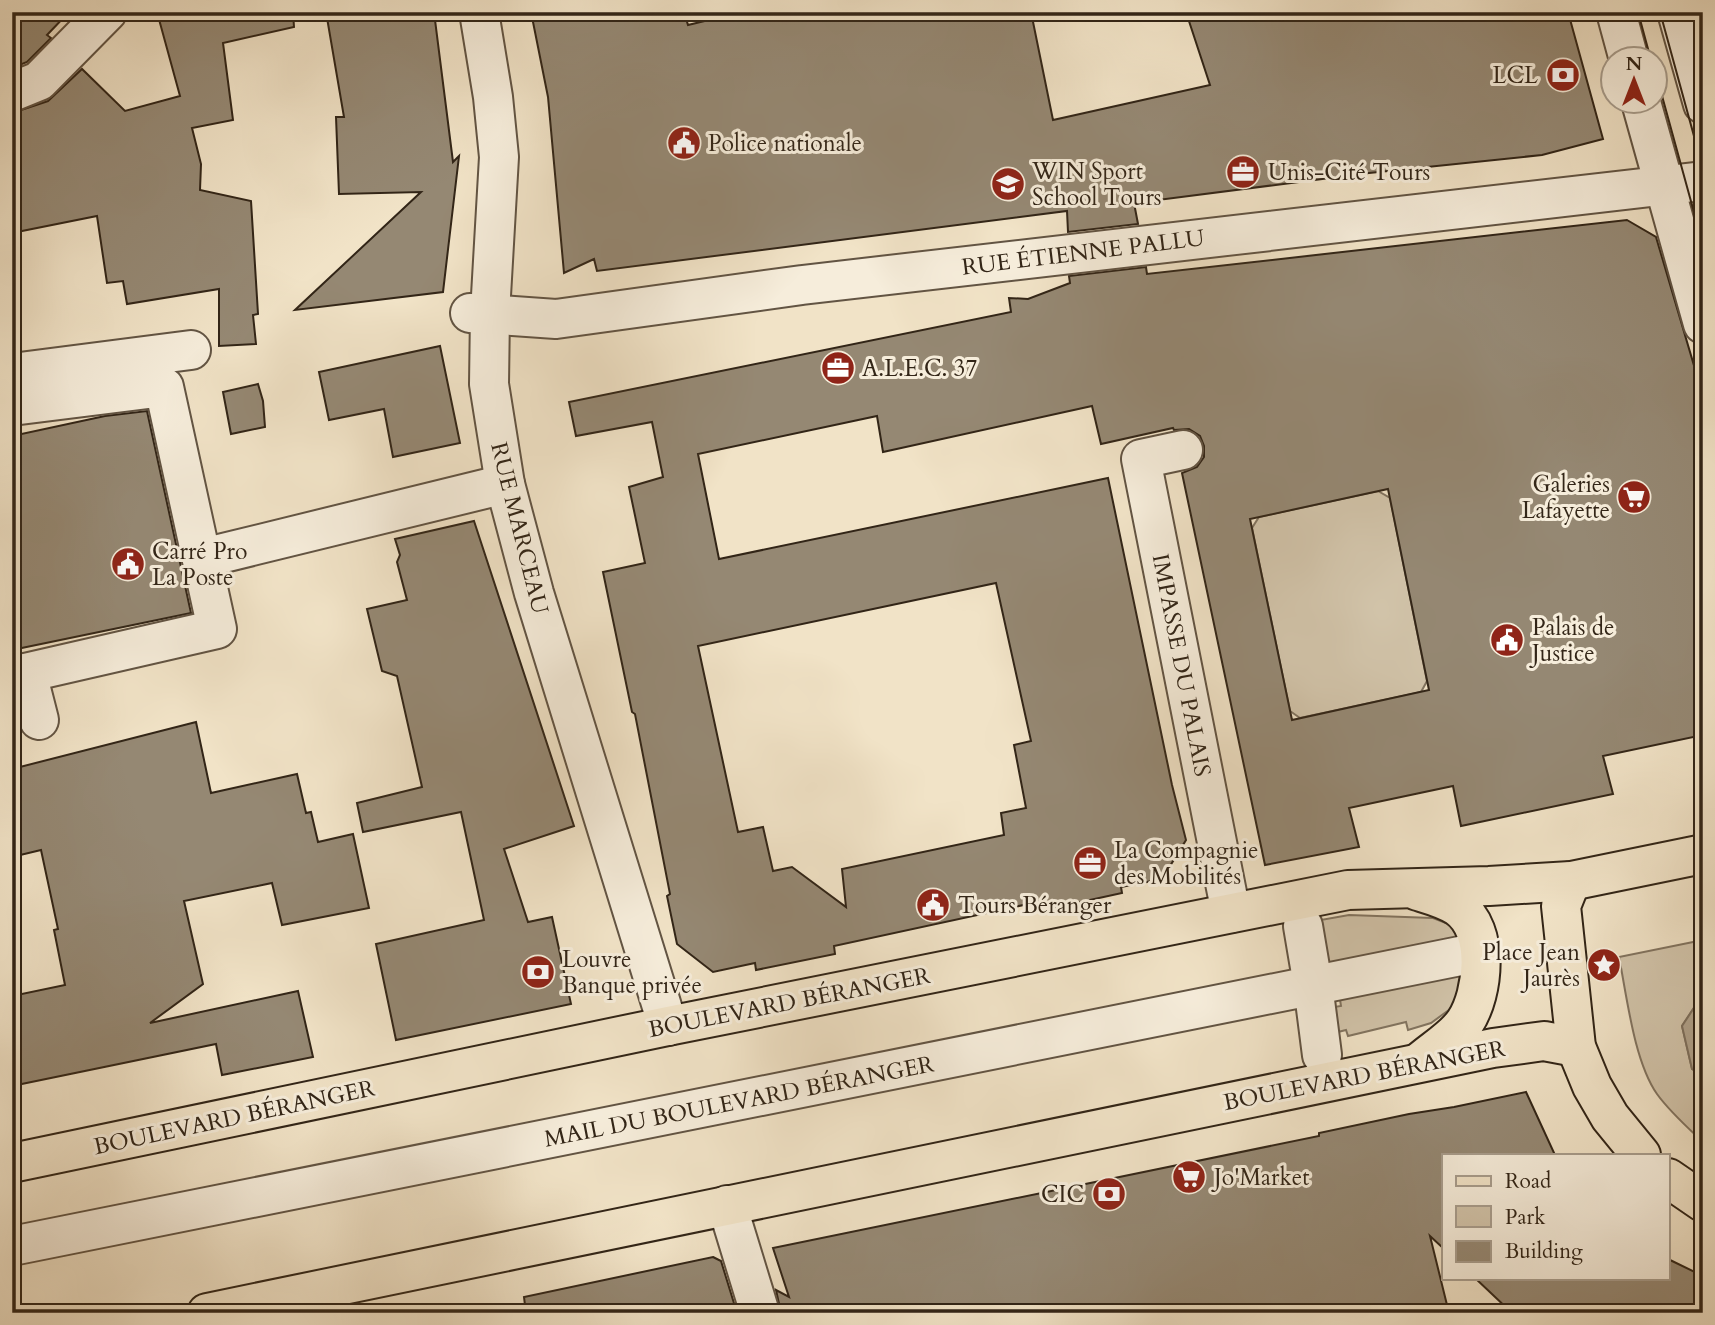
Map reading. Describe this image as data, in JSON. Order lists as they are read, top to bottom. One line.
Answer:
{"streets":{"main road":["BOULEVARD BÉRANGER"],"street":["RUE ÉTIENNE PALLU","RUE MARCEAU","IMPASSE DU PALAIS","MAIL DU BOULEVARD BÉRANGER"]},"crossings":[["RUE ÉTIENNE PALLU","RUE MARCEAU"],["RUE MARCEAU","BOULEVARD BÉRANGER"],["IMPASSE DU PALAIS","BOULEVARD BÉRANGER"]],"places":{"bank":["LCL","Louvre Banque privée","CIC"],"public building":["Police nationale","Carré Pro La Poste","Palais de Justice","Tours Béranger"],"office":["Unis-Cité Tours","A.L.E.C. 37","La Compagnie des Mobilités"],"school or university":["WIN Sport School Tours"],"supermarket":["Galeries Lafayette","Jo'Market"],"place":["Place Jean Jaurès"]},"legend":["Road","Park","Building"],"north":"top"}
